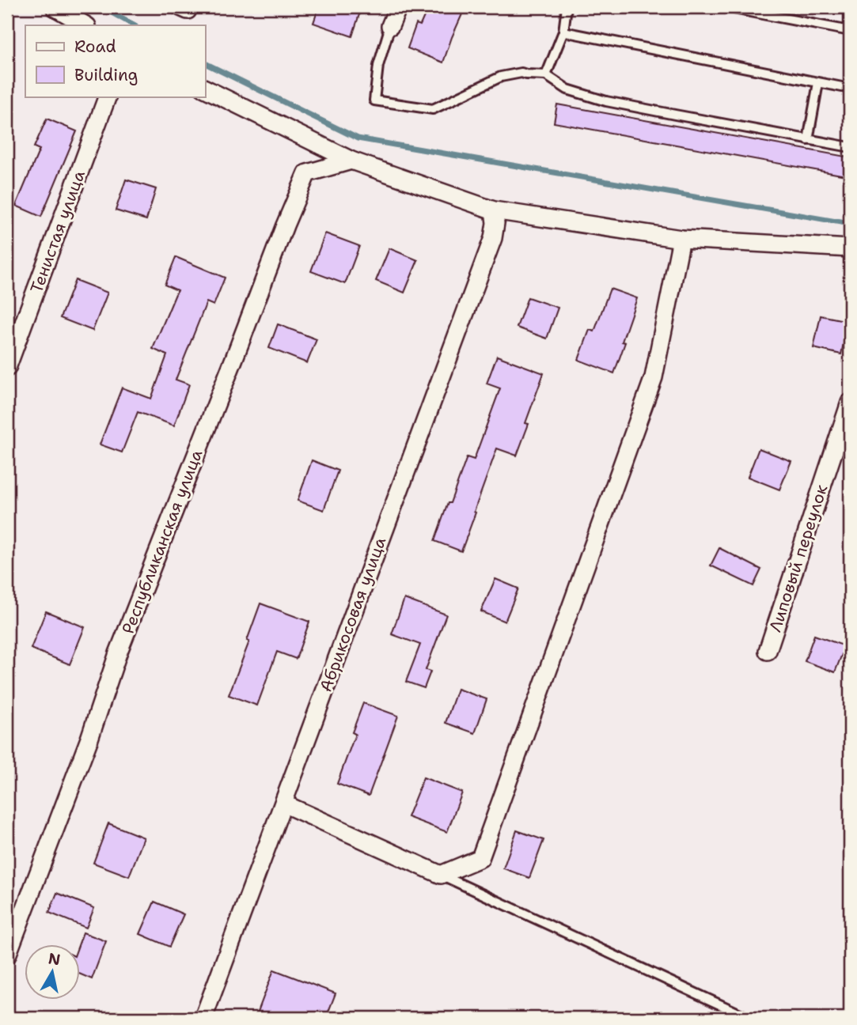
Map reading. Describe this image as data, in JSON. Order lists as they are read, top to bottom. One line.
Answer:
{"streets":{"street":["Тенистая улица","Республиканская улица","Липовый переулок","Абрикосовая улица"]},"legend":["Road","Building"],"north":"top"}
